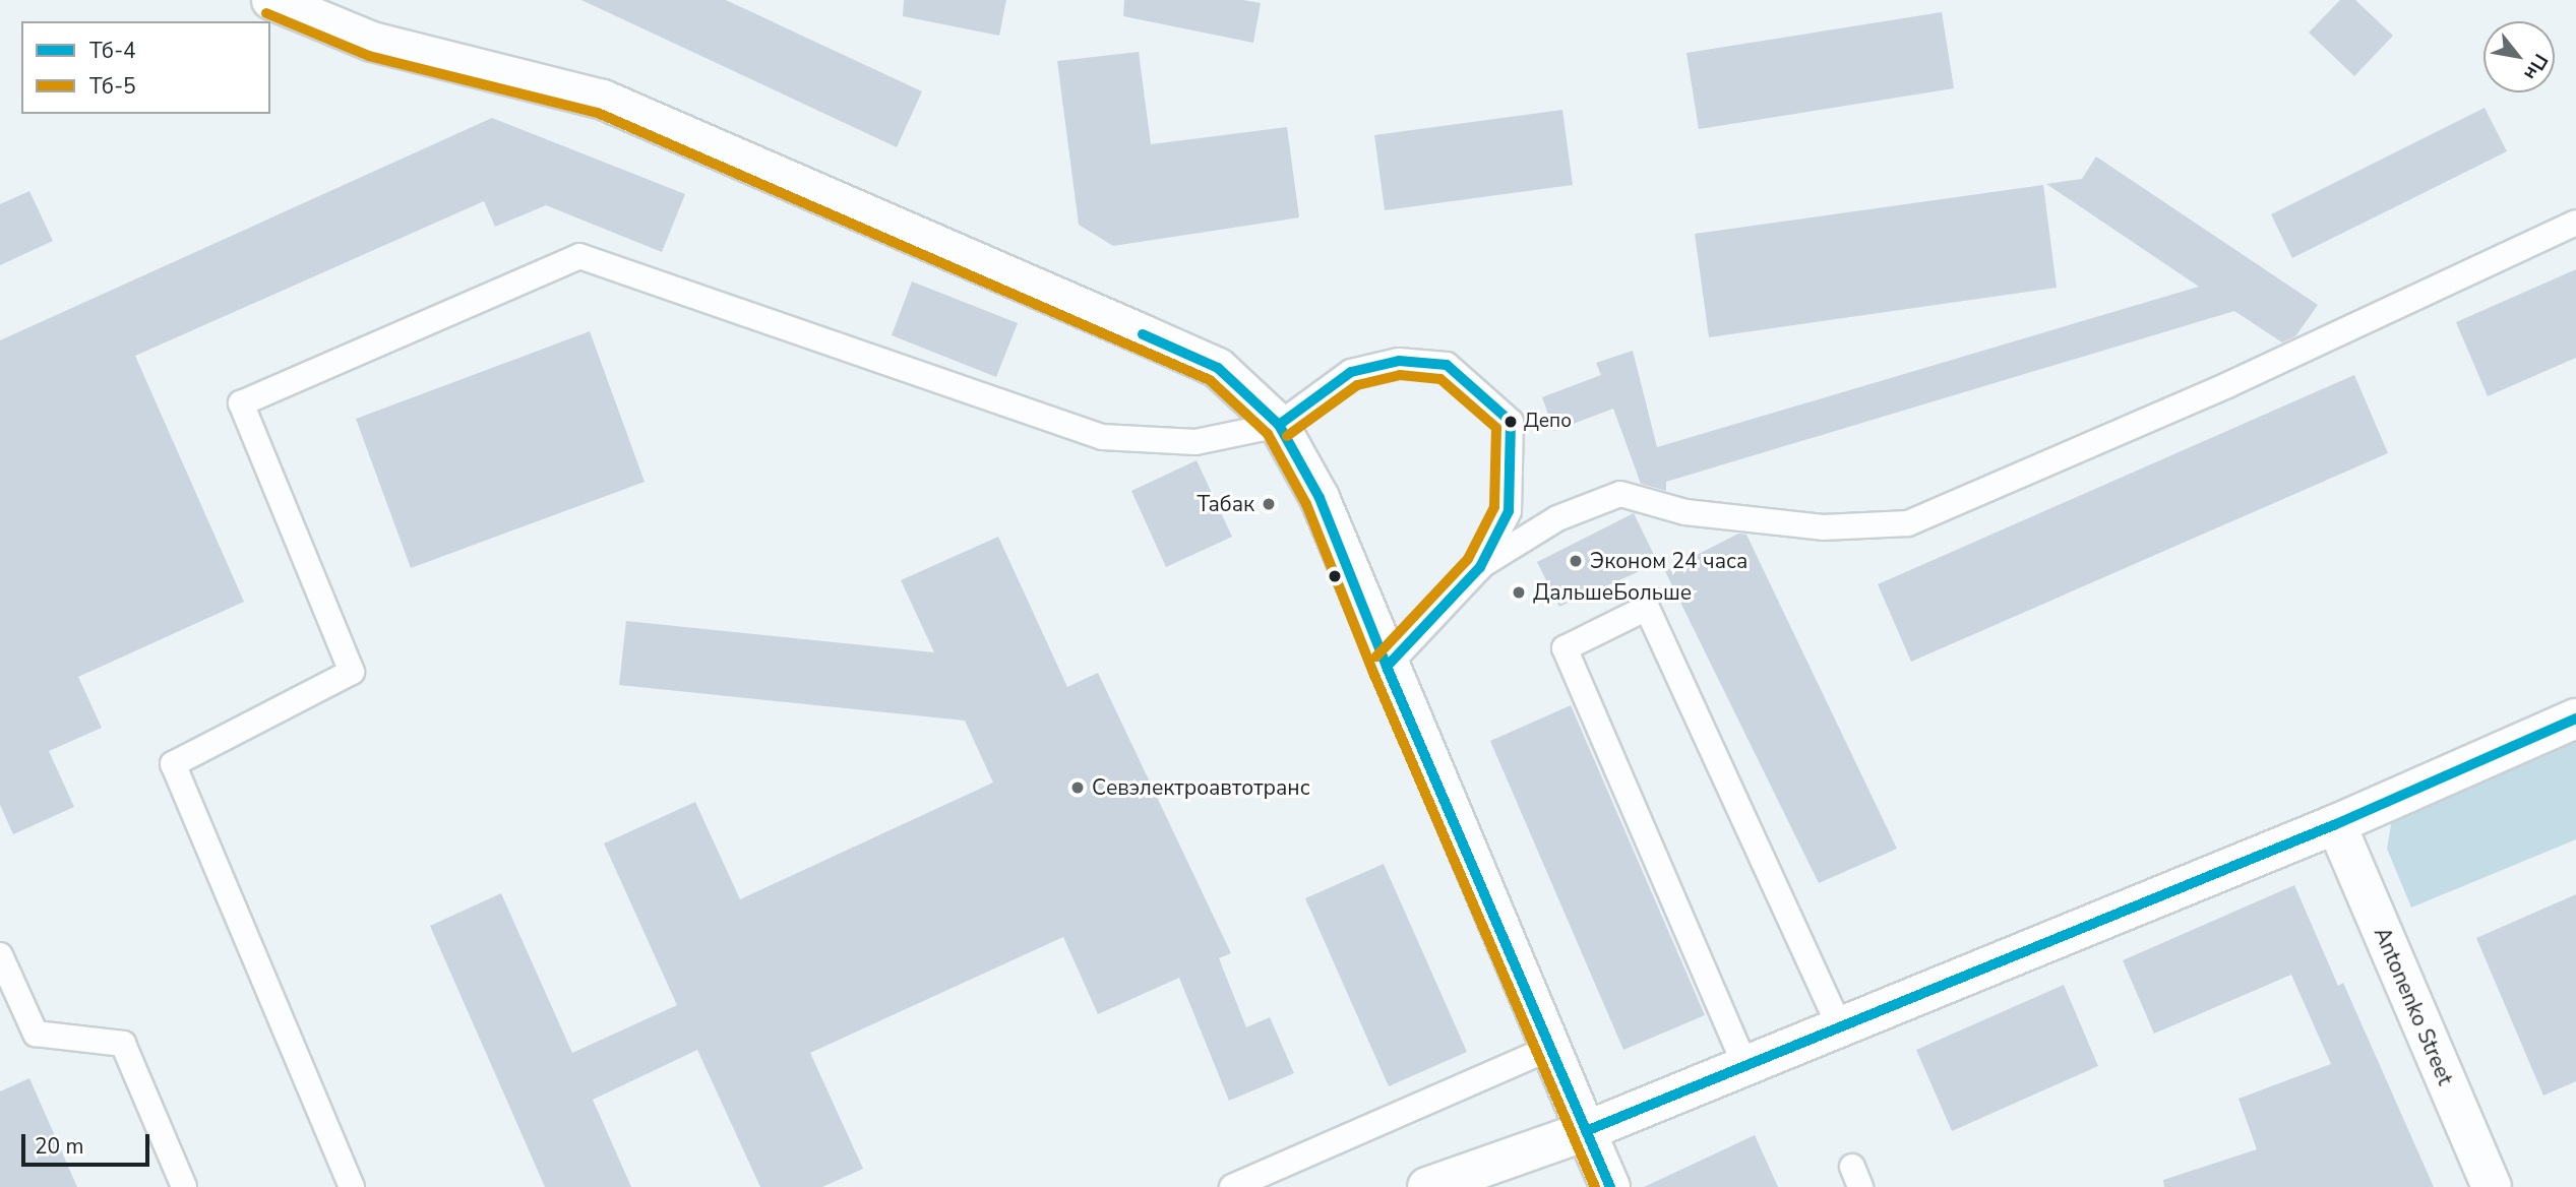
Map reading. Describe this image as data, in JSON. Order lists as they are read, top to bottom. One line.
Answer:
{"streets":{"street":["Antonenko Street"]},"places":["Депо","Табак","Эконом 24 часа","ДальшеБольше","Севэлектроавтотранс"],"lines":["transit line Тб-5","transit line Тб-4"],"legend":["Тб-4","Тб-5"],"scale_bar":"20 m","north":"bottom right"}
